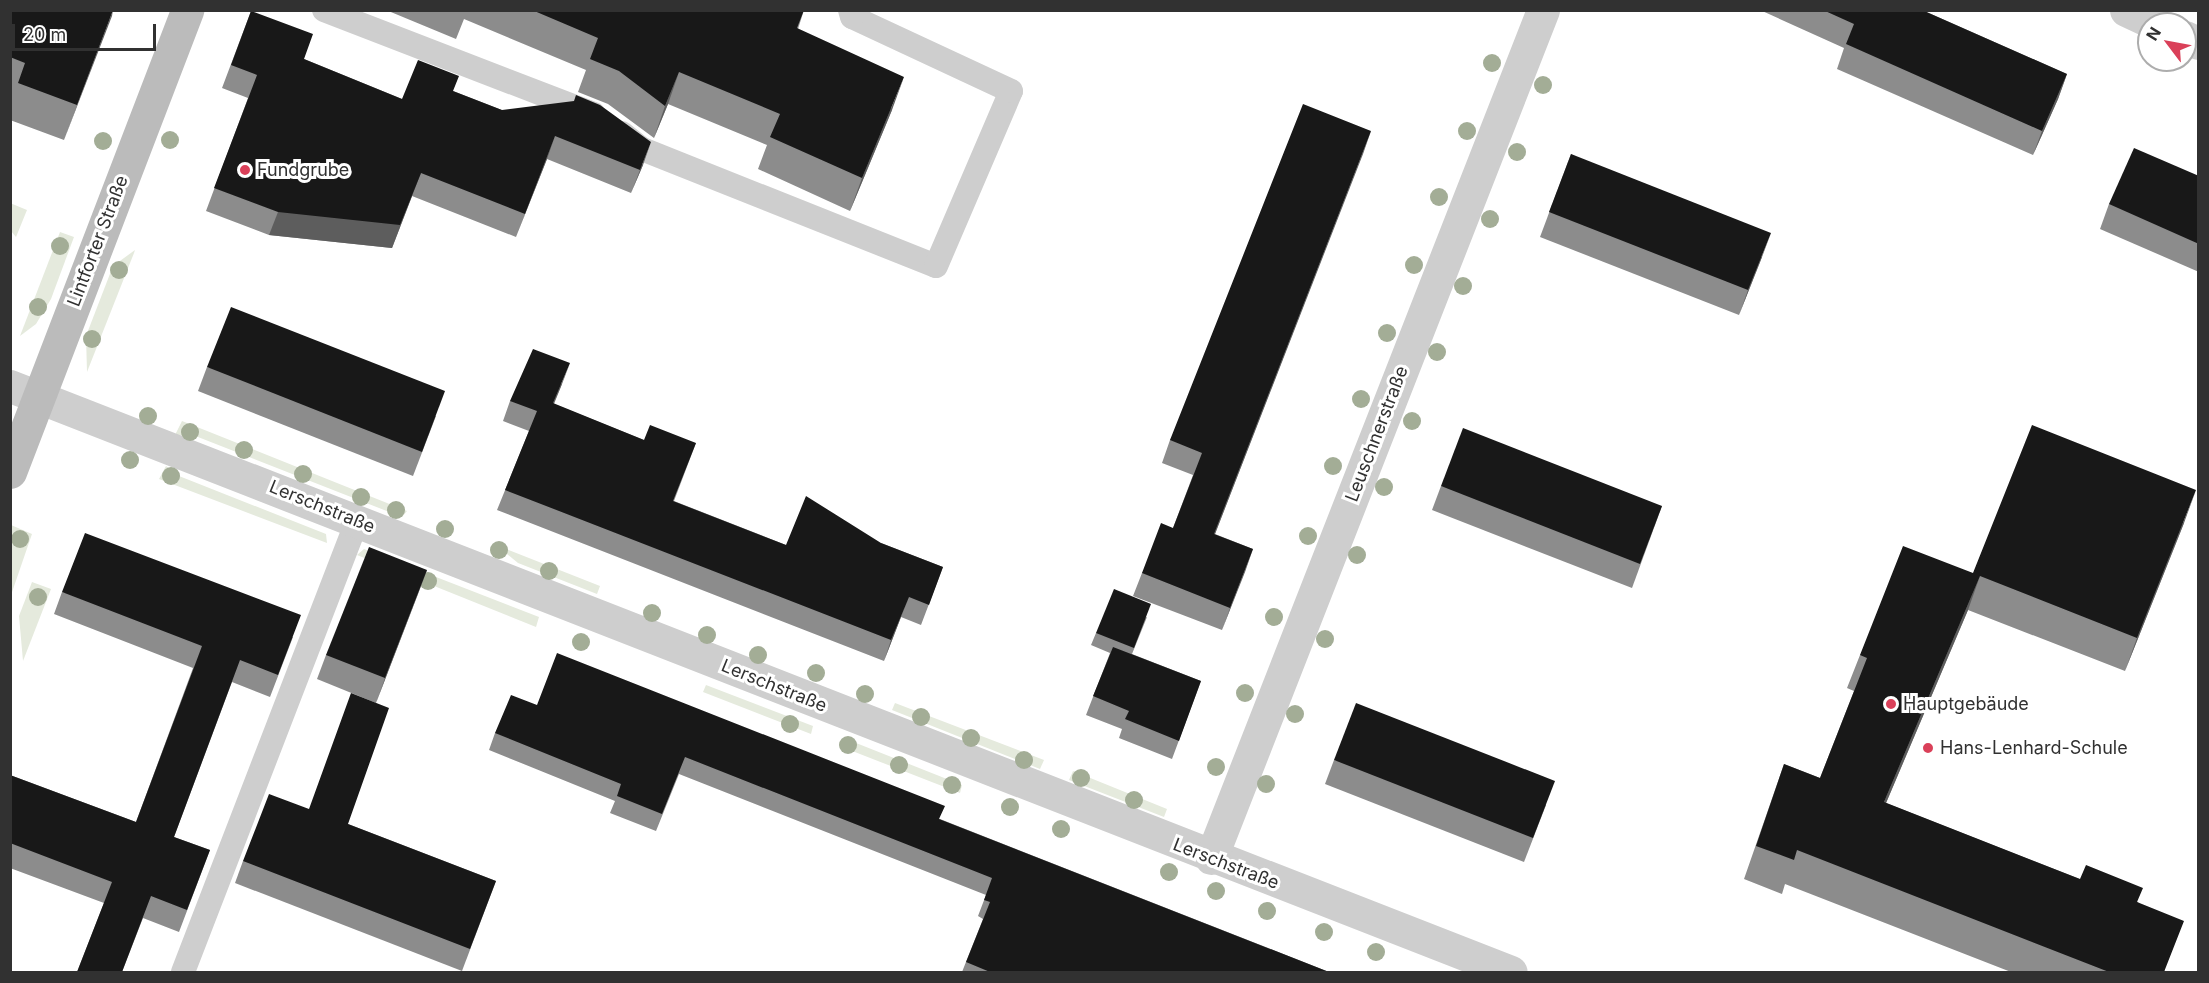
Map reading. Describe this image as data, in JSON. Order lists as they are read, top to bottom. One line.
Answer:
{"streets":{"street":["Lintforter Straße","Leuschnerstraße","Lerschstraße"]},"crossings":[["Lintforter Straße","Lerschstraße"],["Leuschnerstraße","Lerschstraße"]],"places":["Fundgrube","Hauptgebäude","Hans-Lenhard-Schule"],"scale_bar":"20 m","north":"top left"}
